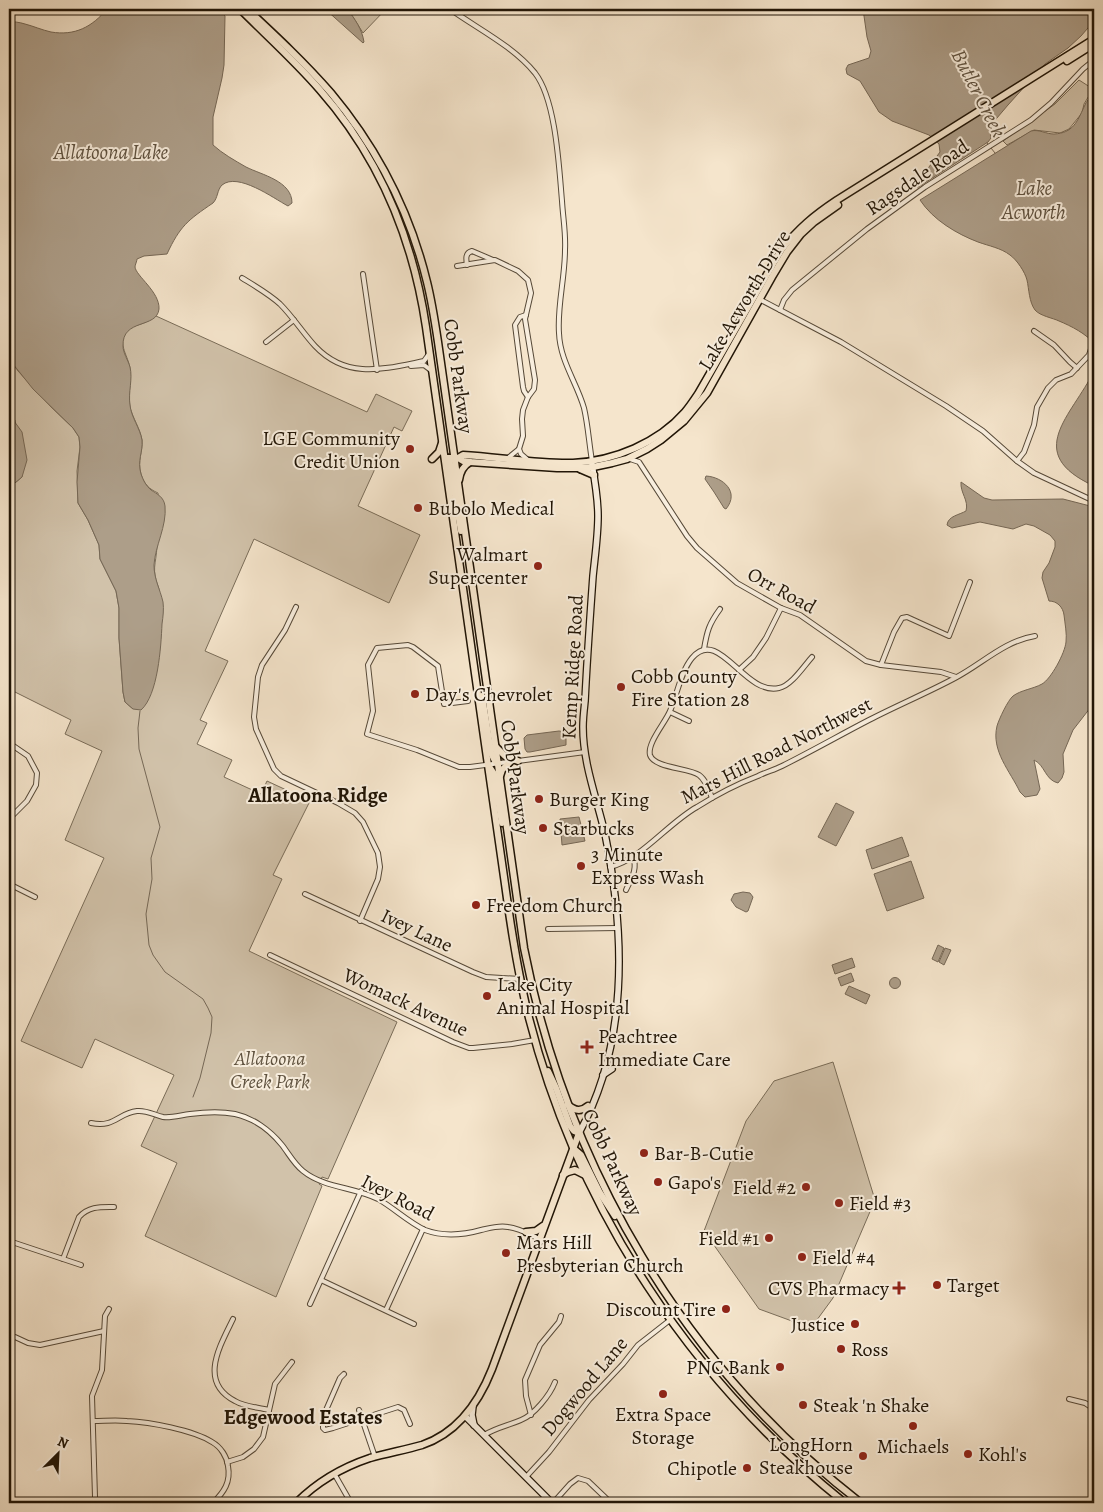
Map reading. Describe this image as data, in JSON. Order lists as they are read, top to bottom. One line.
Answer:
{"streets":{"main road":["Lake Acworth Drive","Cobb Parkway"],"street":["Ragsdale Road","Orr Road","Kemp Ridge Road","Mars Hill Road Northwest","Ivey Lane","Womack Avenue","Ivey Road","Dogwood Lane"]},"crossings":[["Lake Acworth Drive","Cobb Parkway"],["Lake Acworth Drive","Kemp Ridge Road"],["Cobb Parkway","Ivey Lane"],["Cobb Parkway","Womack Avenue"],["Cobb Parkway","Dogwood Lane"],["Orr Road","Mars Hill Road Northwest"],["Kemp Ridge Road","Mars Hill Road Northwest"]],"districts":["Allatoona Ridge","Edgewood Estates"],"water":["Butler Creek","Allatoona Lake","Lake Acworth"],"parks":["Allatoona Creek Park"],"places":{"other":["LGE Community Credit Union","Bubolo Medical","Walmart Supercenter","Cobb County Fire Station 28","Day's Chevrolet","Burger King","Starbucks","3 Minute Express Wash","Freedom Church","Lake City Animal Hospital","Bar-B-Cutie","Gapo's","Field #2","Field #3","Field #1","Mars Hill Presbyterian Church","Field #4","Target","Discount Tire","Justice","Ross","PNC Bank","Extra Space Storage","Steak 'n Shake","Michaels","Kohl's","LongHorn Steakhouse","Chipotle"],"health":["Peachtree Immediate Care","CVS Pharmacy"]},"north":"top right"}
